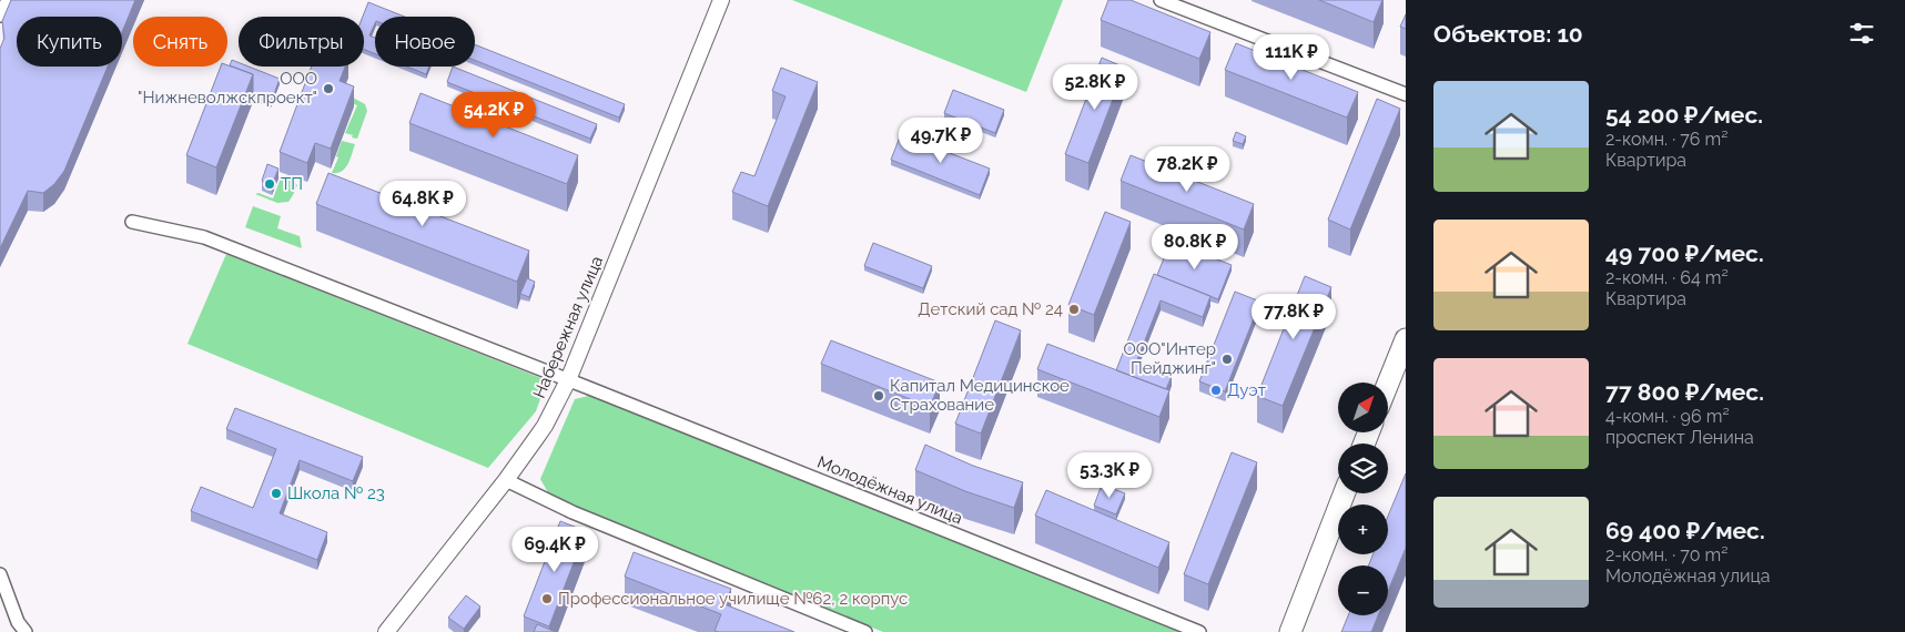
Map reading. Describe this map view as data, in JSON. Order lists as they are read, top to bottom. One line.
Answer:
{"streets":{"street":["Набережная улица","Молодёжная улица"]},"crossings":[["Набережная улица","Молодёжная улица"]],"places":["ООО \"Нижневолжскпроект\"","ТП","Детский сад № 24","ООО\"Интер Пейджинг\"","Дуэт","Капитал Медицинское Страхование","Школа № 23","Профессиональное училище №62, 2 корпус"],"north":"top right","page":{"heading":"Объектов: 10","chip":["Купить","Снять","Фильтры","Новое"],"price":["111K ₽","52.8K ₽","54.2K ₽","49.7K ₽","78.2K ₽","64.8K ₽","80.8K ₽","77.8K ₽","53.3K ₽","69.4K ₽"],"list":[{"name":"54 200 ₽/мес.","note":"2-комн. · 76 m² · Квартира"},{"name":"49 700 ₽/мес.","note":"2-комн. · 64 m² · Квартира"},{"name":"77 800 ₽/мес.","note":"4-комн. · 96 m² · проспект Ленина"},{"name":"69 400 ₽/мес.","note":"2-комн. · 70 m² · Молодёжная улица"}],"map_buttons":["+","−"]}}
